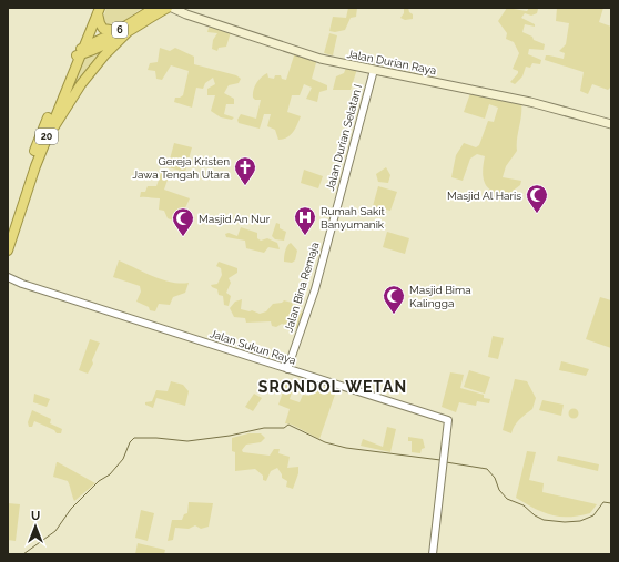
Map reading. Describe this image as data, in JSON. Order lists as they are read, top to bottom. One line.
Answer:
{"streets":{"highway":["6","20"],"main road":["Jalan Durian Raya"],"street":["Jalan Durian Selatan I","Jalan Bina Remaja","Jalan Sukun Raya"]},"crossings":[["6","20"],["Jalan Durian Raya","Jalan Durian Selatan I"],["Jalan Durian Selatan I","Jalan Bina Remaja"],["Jalan Bina Remaja","Jalan Sukun Raya"]],"districts":["SRONDOL WETAN"],"places":{"church":["Gereja Kristen Jawa Tengah Utara"],"mosque":["Masjid Al Haris","Masjid An Nur","Masjid Bima Kalingga"],"hospital":["Rumah Sakit Banyumanik"]},"north":"top"}
